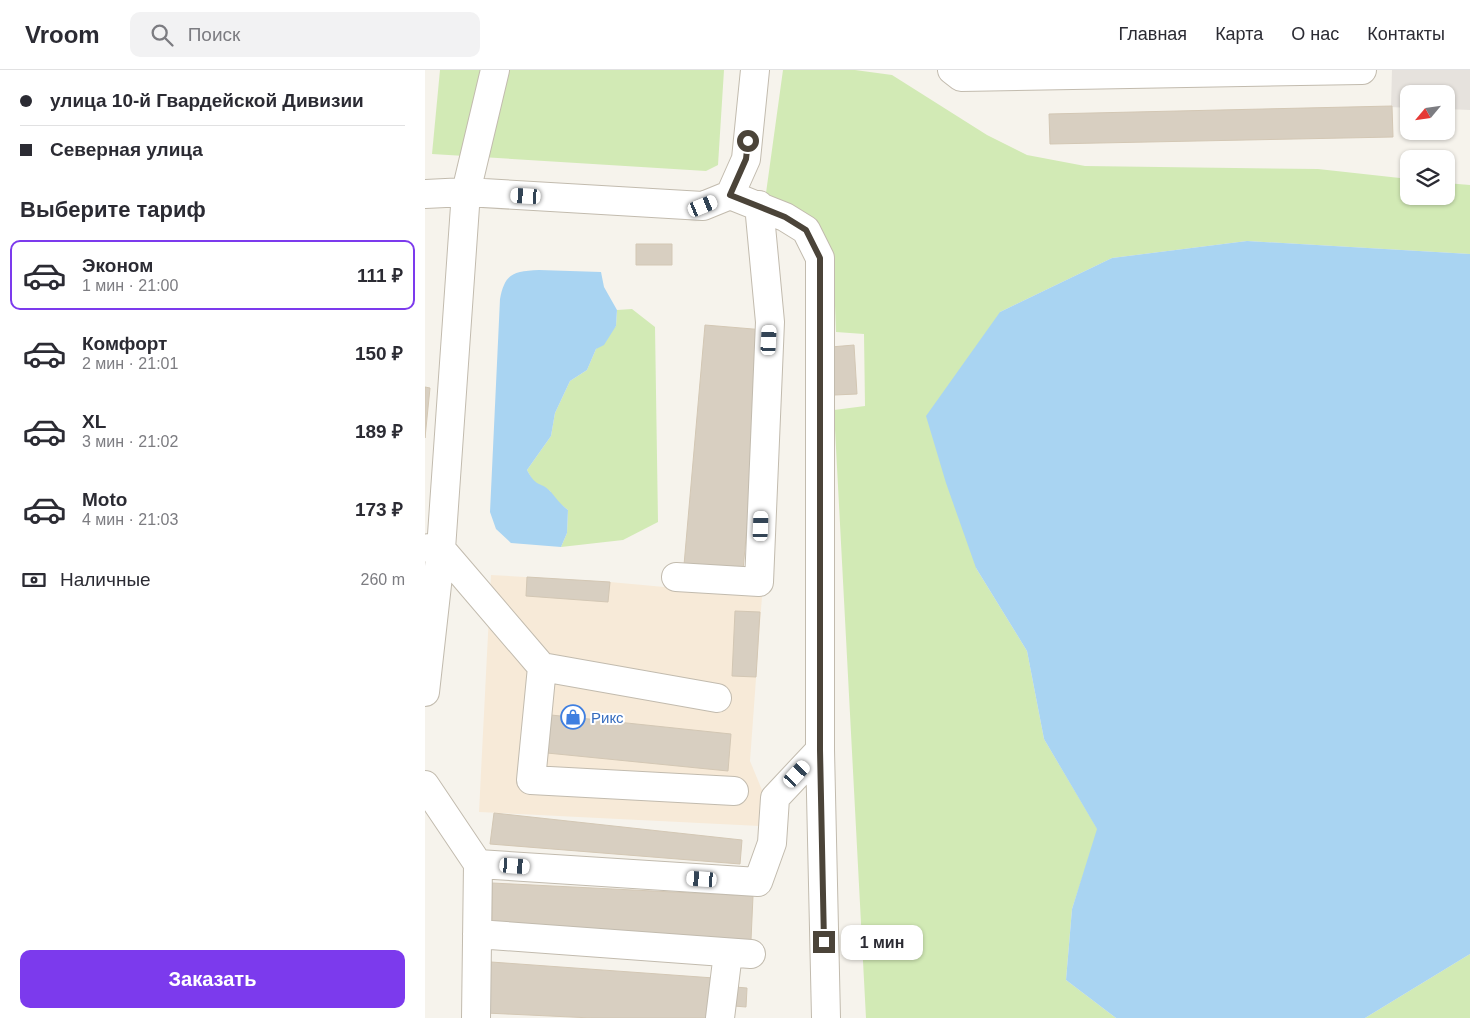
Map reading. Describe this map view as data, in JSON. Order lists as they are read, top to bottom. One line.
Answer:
{"places":{"shop":["Рикс"]},"north":"bottom left","page":{"header":"Vroom","search":"Поиск","nav":["Главная","Карта","О нас","Контакты"],"banner":["улица 10-й Гвардейской Дивизии","Северная улица"],"heading":"Выберите тариф","list":[{"name":"Эконом","note":"1 мин · 21:00","value":"111 ₽"},{"name":"Комфорт","note":"2 мин · 21:01","value":"150 ₽"},{"name":"XL","note":"3 мин · 21:02","value":"189 ₽"},{"name":"Moto","note":"4 мин · 21:03","value":"173 ₽"}],"pay":["Наличные","260 m"],"bubble":"1 мин","buttons":"Заказать"}}
